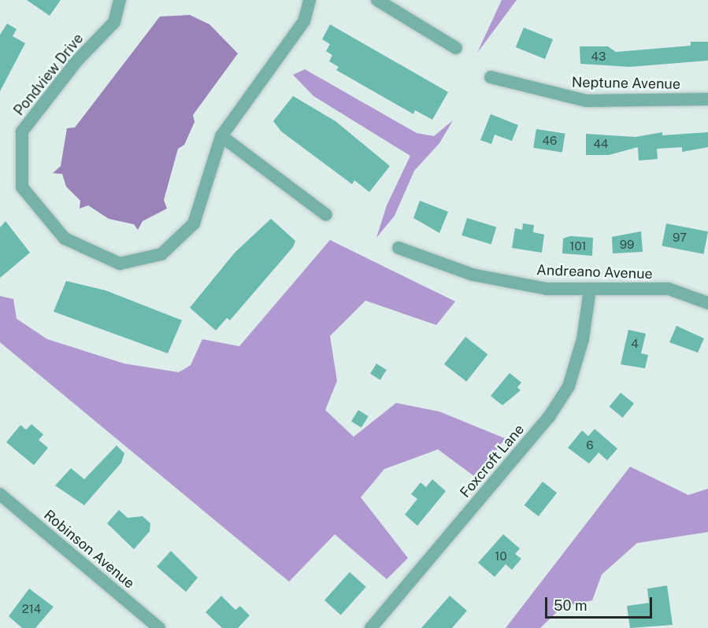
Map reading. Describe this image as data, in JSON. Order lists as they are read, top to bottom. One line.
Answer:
{"streets":{"street":["Pondview Drive","Neptune Avenue","Andreano Avenue","Foxcroft Lane","Robinson Avenue"]},"crossings":[["Andreano Avenue","Foxcroft Lane"]],"house_numbers":["43","46","44","97","99","101","4","6","10","214"],"scale_bar":"50 m"}
